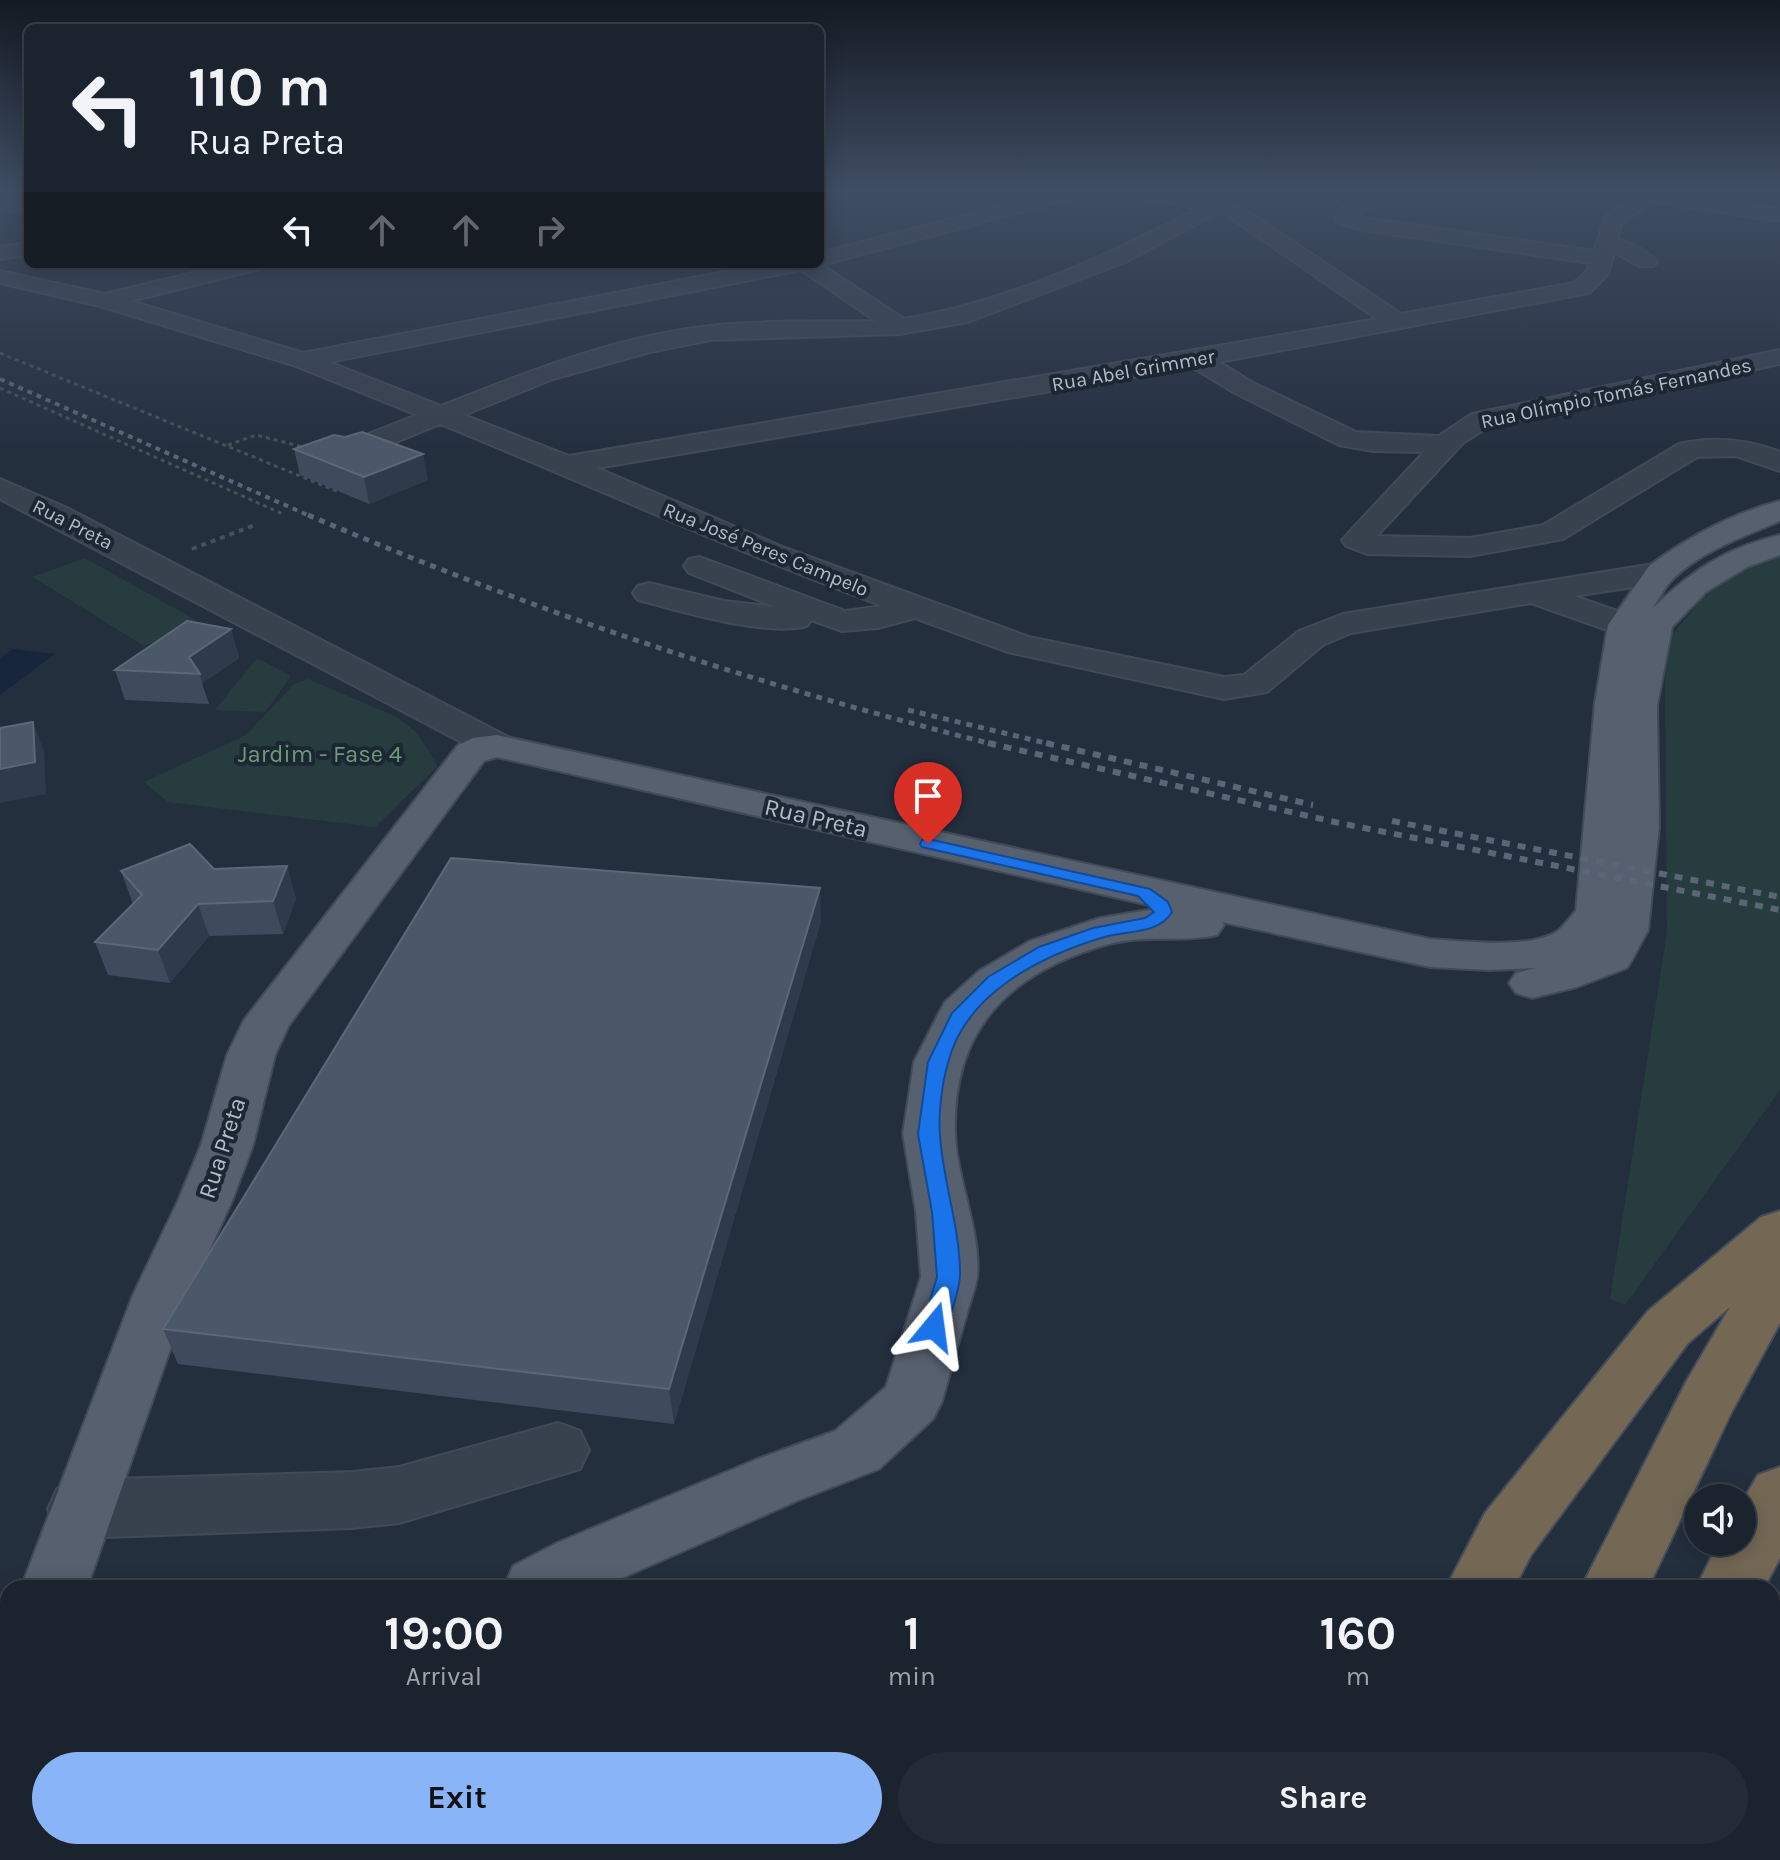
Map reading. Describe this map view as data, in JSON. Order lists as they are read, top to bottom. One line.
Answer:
{"streets":{"main road":["Rua Preta"],"street":["Rua Abel Grimmer","Rua Olímpio Tomás Fernandes","Rua José Peres Campelo"]},"crossings":[["Rua Abel Grimmer","Rua José Peres Campelo"]],"parks":["Jardim - Fase 4"],"page":{"turn":["110 m","Rua Preta"],"eta":["19:00","Arrival","1","min","160","m"],"buttons":["Exit","Share"]}}
